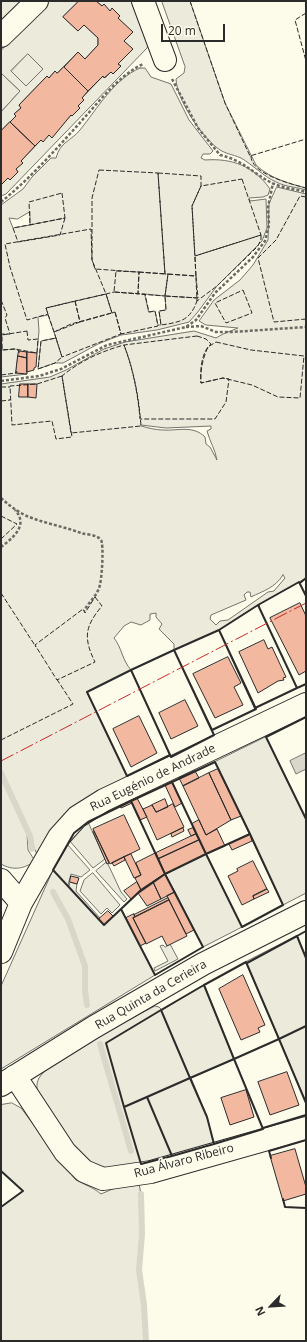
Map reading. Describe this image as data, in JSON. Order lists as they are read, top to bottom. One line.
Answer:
{"streets":{"street":["Rua Eugénio de Andrade","Rua Quinta da Cerieira","Rua Álvaro Ribeiro"]},"crossings":[["Rua Quinta da Cerieira","Rua Álvaro Ribeiro"]],"scale_bar":"20 m","north":"bottom left"}
